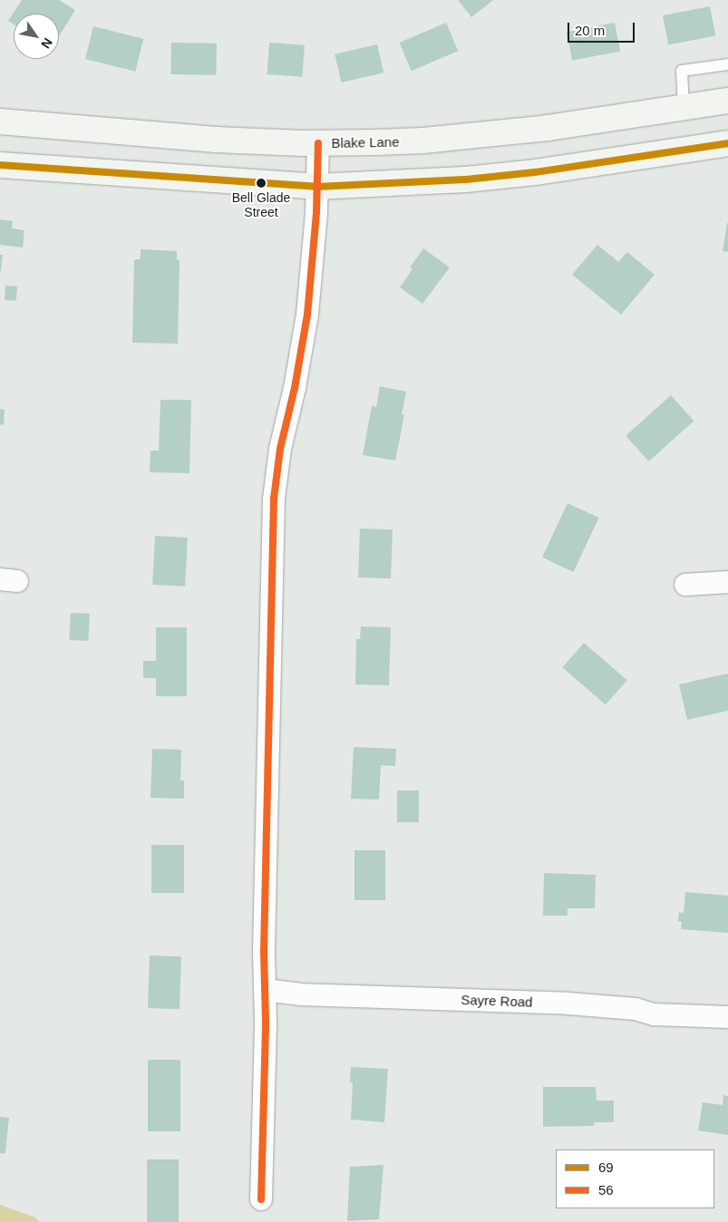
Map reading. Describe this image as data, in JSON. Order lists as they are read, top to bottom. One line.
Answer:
{"streets":{"main road":["Blake Lane"],"street":["Sayre Road"]},"places":["Bell Glade Street"],"lines":["transit line 69","transit line 56"],"legend":["69","56"],"scale_bar":"20 m","north":"bottom right"}
